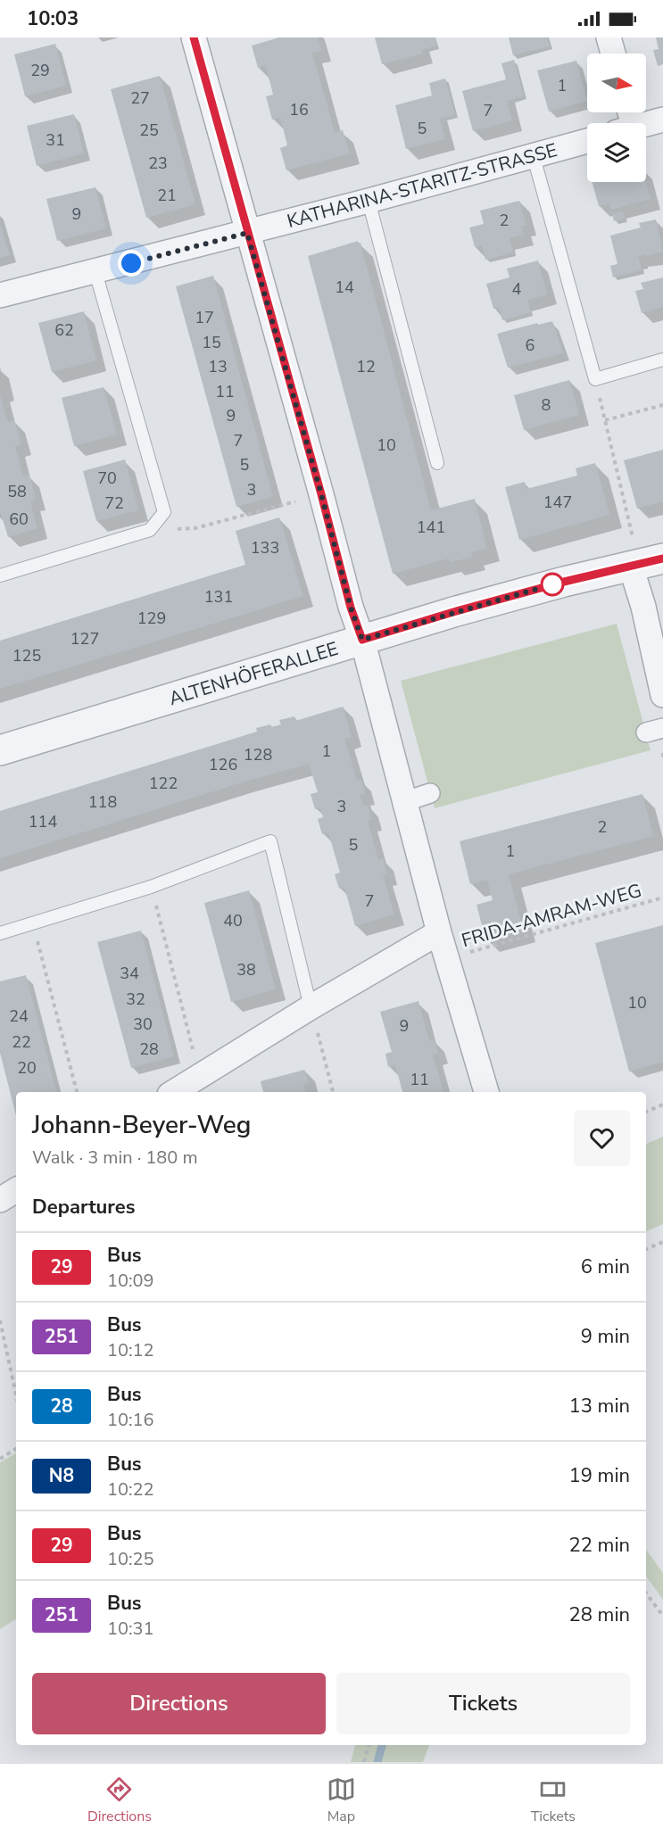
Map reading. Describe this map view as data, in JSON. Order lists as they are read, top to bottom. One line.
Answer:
{"streets":{"street":["KATHARINA-STARITZ-STRASSE","ALTENHÖFERALLEE"],"path":["FRIDA-AMRAM-WEG"]},"lines":["bus line 29"],"house_numbers":["29","1","27","16","7","5","25","31","23","21","9","2","14","4","17","62","15","6","13","12","11","8","9","7","10","5","70","3","58","147","72","60","141","133","131","129","127","125","1","128","126","122","118","3","114","2","5","1","7","40","38","34","32","10","24","30","9","22","28","20","11"],"north":"right","page":{"status":"10:03","heading":[["Johann-Beyer-Weg","Walk · 3 min · 180 m"],"Departures"],"list":[{"mark":"29","name":"Bus","note":"10:09","value":"6 min"},{"mark":"251","name":"Bus","note":"10:12","value":"9 min"},{"mark":"28","name":"Bus","note":"10:16","value":"13 min"},{"mark":"N8","name":"Bus","note":"10:22","value":"19 min"},{"mark":"29","name":"Bus","note":"10:25","value":"22 min"},{"mark":"251","name":"Bus","note":"10:31","value":"28 min"}],"buttons":["Directions","Tickets"],"tabs":["Directions","Map","Tickets"]}}
